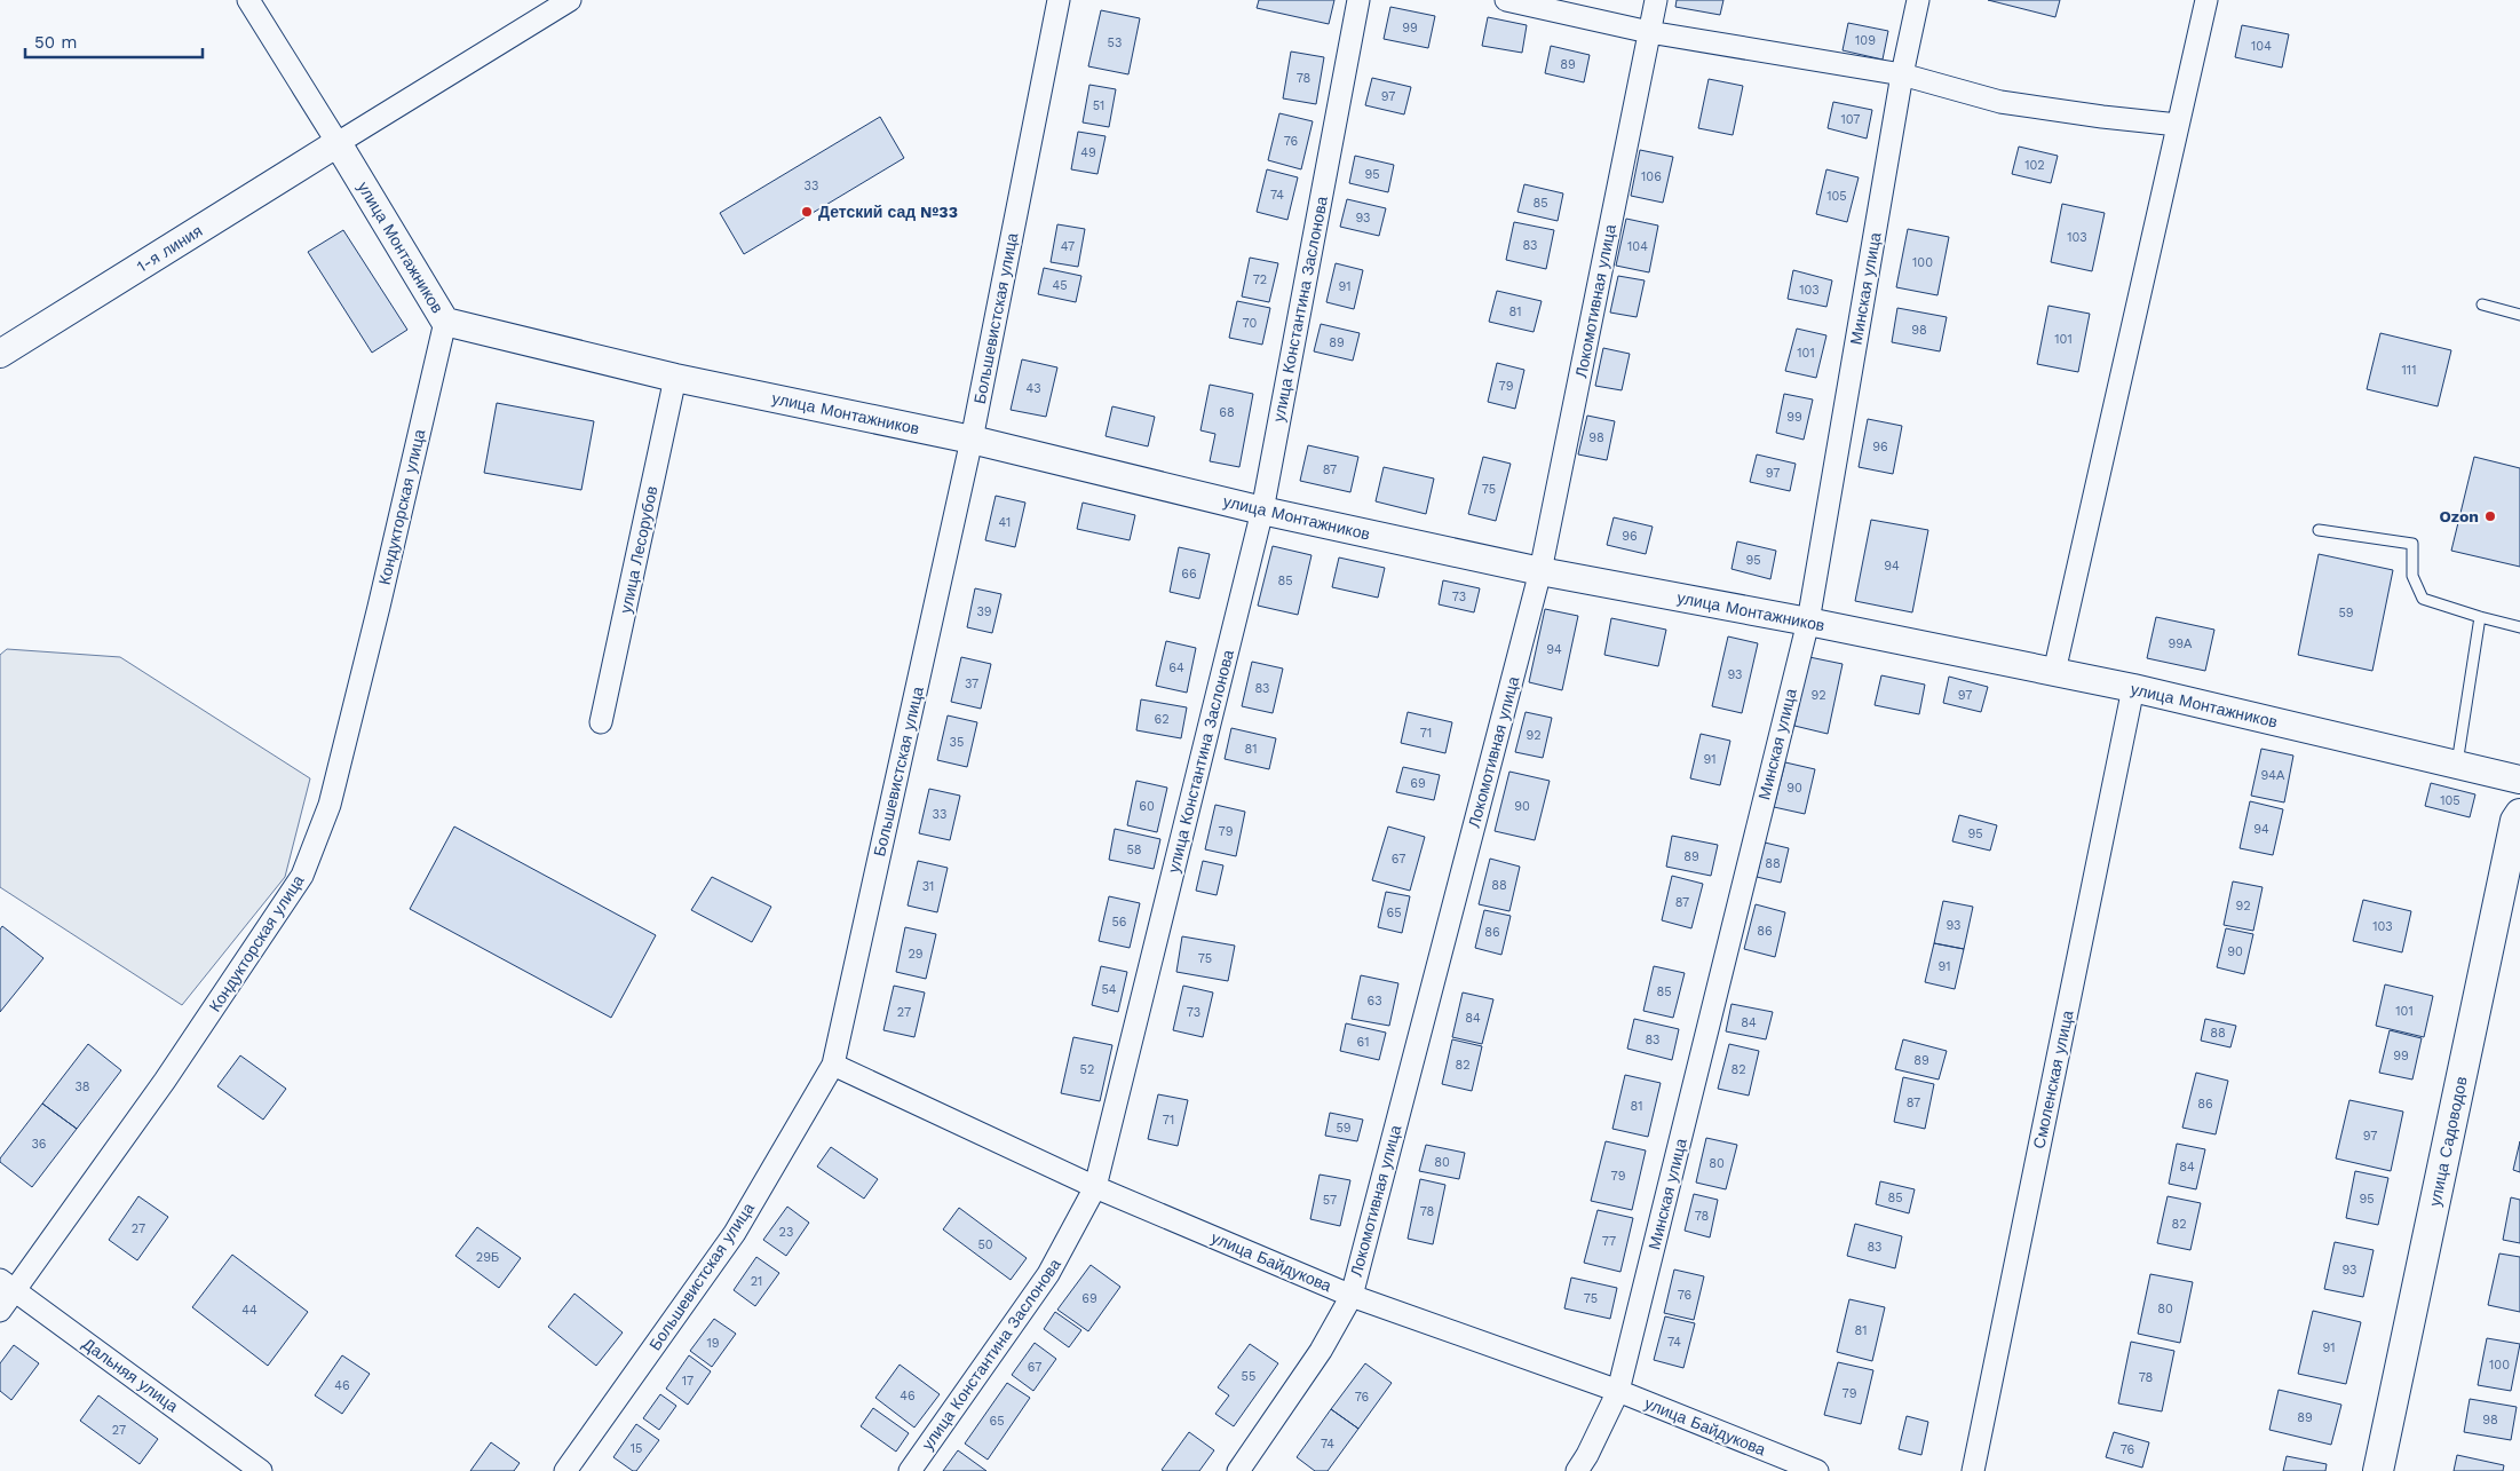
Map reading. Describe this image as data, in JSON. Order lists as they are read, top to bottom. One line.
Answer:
{"streets":{"main road":["улица Садоводов"],"street":["улица Монтажников","1-я линия","Минская улица","Локомотивная улица","улица Константина Заслонова","Большевистская улица","Кондукторская улица","улица Лесорубов","Смоленская улица","улица Байдукова","Дальняя улица"]},"crossings":[["улица Монтажников","1-я линия"],["улица Монтажников","Минская улица"],["улица Монтажников","Локомотивная улица"],["улица Монтажников","улица Константина Заслонова"],["улица Монтажников","Большевистская улица"],["улица Монтажников","Кондукторская улица"],["улица Монтажников","улица Лесорубов"],["улица Монтажников","Смоленская улица"],["Минская улица","улица Байдукова"],["Локомотивная улица","улица Байдукова"],["улица Константина Заслонова","улица Байдукова"],["Большевистская улица","улица Байдукова"],["Кондукторская улица","Дальняя улица"]],"places":["Детский сад №33","Ozon"],"house_numbers":["99","109","53","104","89","78","97","51","107","76","49","102","95","106","33","74","105","85","93","103","83","47","104","100","72","45","91","103","81","70","98","101","89","101","111","79","43","68","99","98","96","87","97","75","41","96","95","94","66","85","73","39","59","99А","94","64","93","37","83","92","97","62","71","92","35","81","91","94А","69","90","105","60","90","33","94","79","95","58","89","67","88","88","31","87","92","65","56","93","103","86","86","90","29","75","91","54","85","63","101","27","73","84","84","88","83","61","99","89","82","52","82","38","87","86","81","71","59","97","36","80","80","84","79","85","95","57","78","78","82","27","23","77","50","83","29Б","93","21","76","69","75","80","44","81","74","19","91","100","67","55","78","17","46","79","46","76","89","98","65","27","74","15","76"],"scale_bar":"50 m"}
